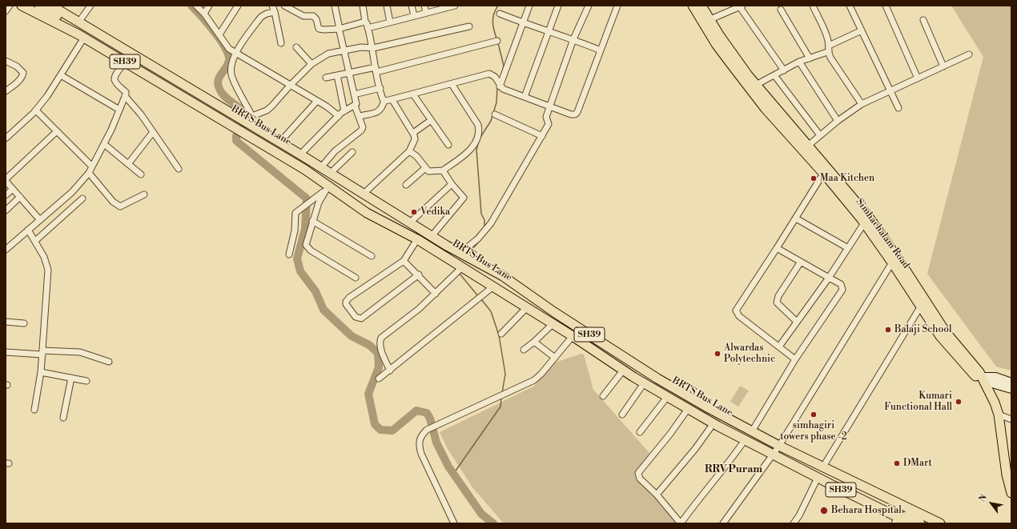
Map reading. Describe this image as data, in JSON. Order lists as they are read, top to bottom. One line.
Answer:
{"streets":{"main road":["SH39","BRTS Bus Lane","Simhachalam Road"]},"crossings":[["SH39","BRTS Bus Lane"]],"districts":["RRV Puram"],"places":["Maa Kitchen","Vedika","Balaji School","Alwardas Polytechnic","Kumari Functional Hall","simhagiri towers phase -2","DMart","Behara Hospital"],"north":"top left"}
